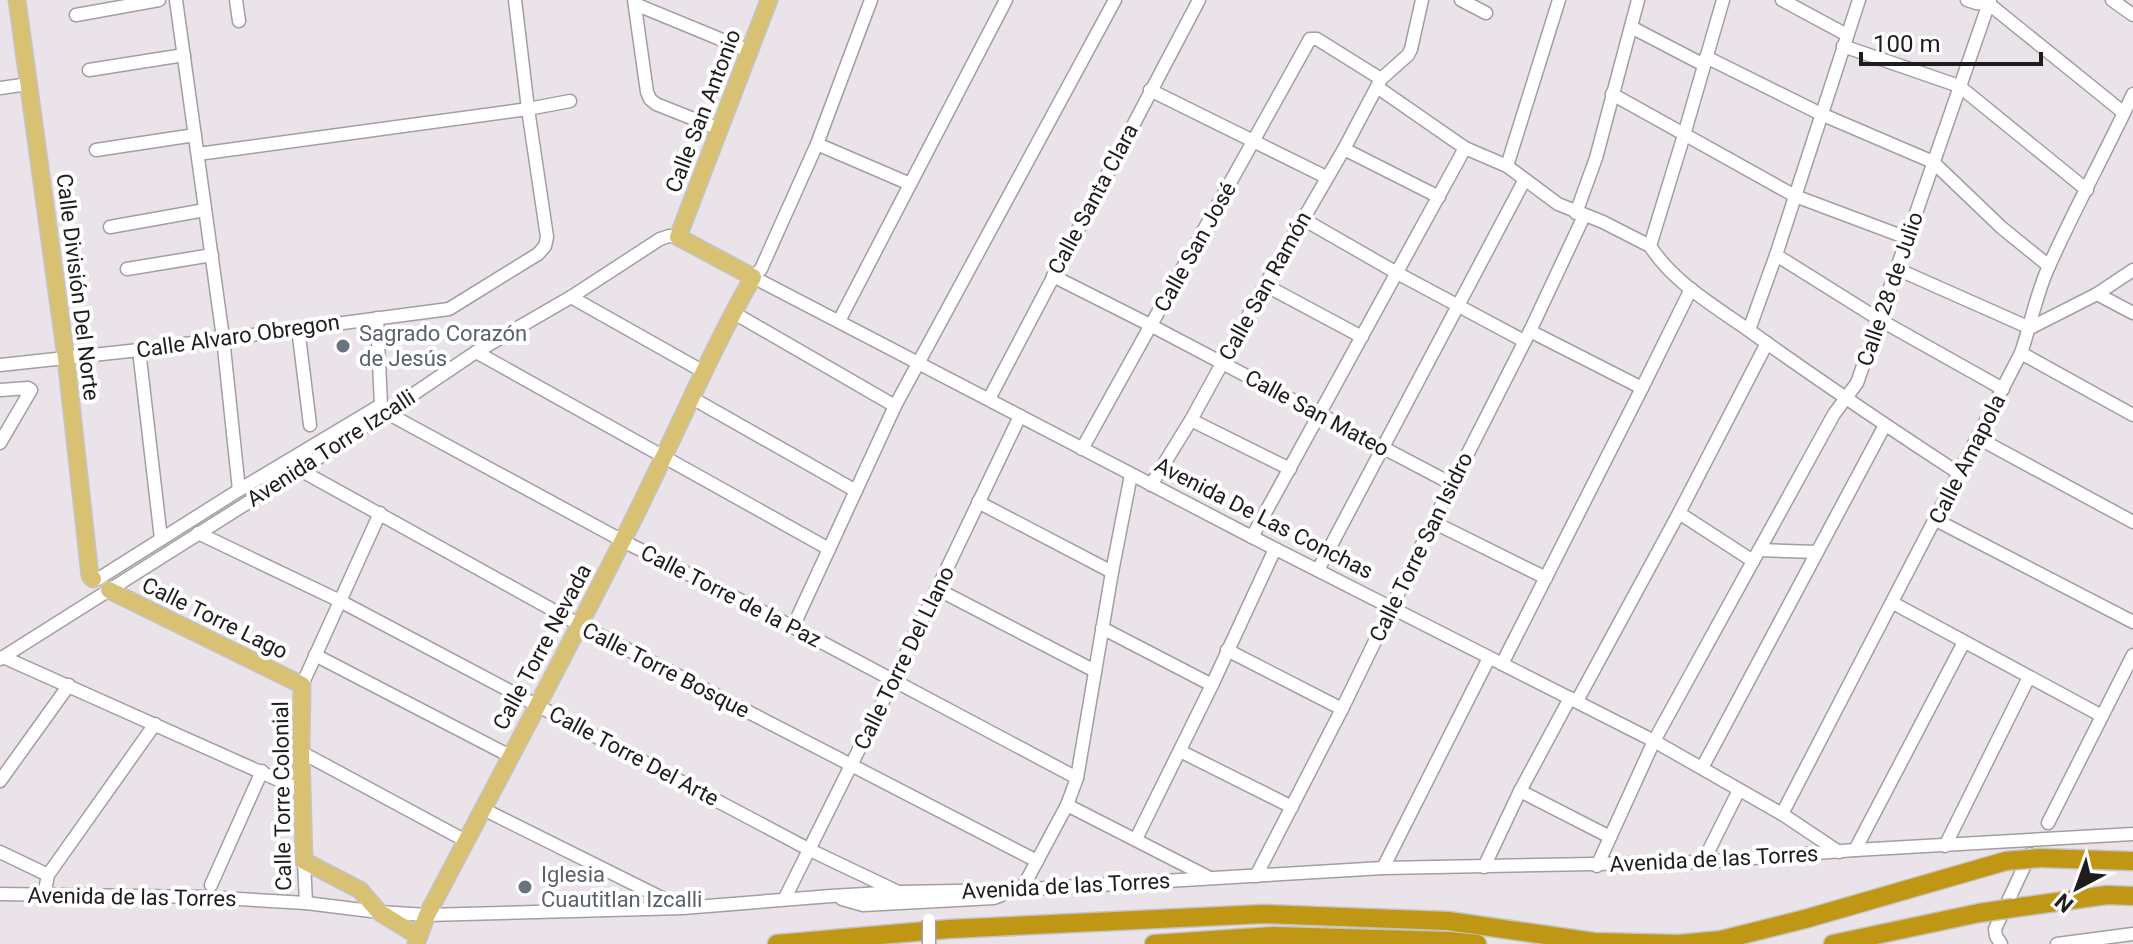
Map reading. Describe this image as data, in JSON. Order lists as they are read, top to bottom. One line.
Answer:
{"streets":{"main road":["Calle San Antonio","Calle División Del Norte","Avenida De Las Conchas","Calle Torre Lago","Calle Torre Nevada","Calle Torre Colonial"],"street":["Calle Santa Clara","Calle San José","Calle San Ramón","Calle 28 de Julio","Calle Alvaro Obregon","Calle San Mateo","Avenida Torre Izcalli","Calle Amapola","Calle Torre San Isidro","Calle Torre de la Paz","Calle Torre Del Llano","Calle Torre Bosque","Calle Torre Del Arte","Avenida de las Torres"]},"crossings":[["Calle San Antonio","Avenida Torre Izcalli"],["Calle San Antonio","Avenida De Las Conchas"],["Calle Santa Clara","Calle San Mateo"],["Calle Santa Clara","Avenida De Las Conchas"],["Calle San José","Calle San Ramón"],["Calle San José","Calle San Mateo"],["Calle San José","Avenida De Las Conchas"],["Calle San Ramón","Calle San Mateo"],["Calle San Ramón","Avenida De Las Conchas"],["Calle División Del Norte","Calle Alvaro Obregon"],["Calle 28 de Julio","Avenida De Las Conchas"],["Calle 28 de Julio","Avenida de las Torres"],["Calle San Mateo","Calle Torre San Isidro"],["Avenida Torre Izcalli","Avenida De Las Conchas"],["Avenida Torre Izcalli","Calle Torre de la Paz"],["Avenida Torre Izcalli","Calle Torre Lago"],["Avenida Torre Izcalli","Calle Torre Bosque"],["Avenida Torre Izcalli","Calle Torre Del Arte"],["Calle Amapola","Avenida De Las Conchas"],["Avenida De Las Conchas","Calle Torre San Isidro"],["Avenida De Las Conchas","Calle Torre Nevada"],["Avenida De Las Conchas","Calle Torre Del Llano"],["Avenida De Las Conchas","Avenida de las Torres"],["Calle Torre San Isidro","Avenida de las Torres"],["Calle Torre de la Paz","Calle Torre Nevada"],["Calle Torre de la Paz","Calle Torre Del Llano"],["Calle Torre Lago","Calle Torre Colonial"],["Calle Torre Nevada","Calle Torre Bosque"],["Calle Torre Nevada","Calle Torre Del Arte"],["Calle Torre Nevada","Avenida de las Torres"],["Calle Torre Del Llano","Calle Torre Bosque"],["Calle Torre Del Llano","Calle Torre Del Arte"],["Calle Torre Del Llano","Avenida de las Torres"],["Calle Torre Bosque","Calle Torre Colonial"],["Calle Torre Del Arte","Calle Torre Colonial"],["Calle Torre Del Arte","Avenida de las Torres"],["Calle Torre Colonial","Avenida de las Torres"]],"places":["Sagrado Corazón de Jesús","Iglesia Cuautitlan Izcalli"],"scale_bar":"100 m","north":"bottom left"}
